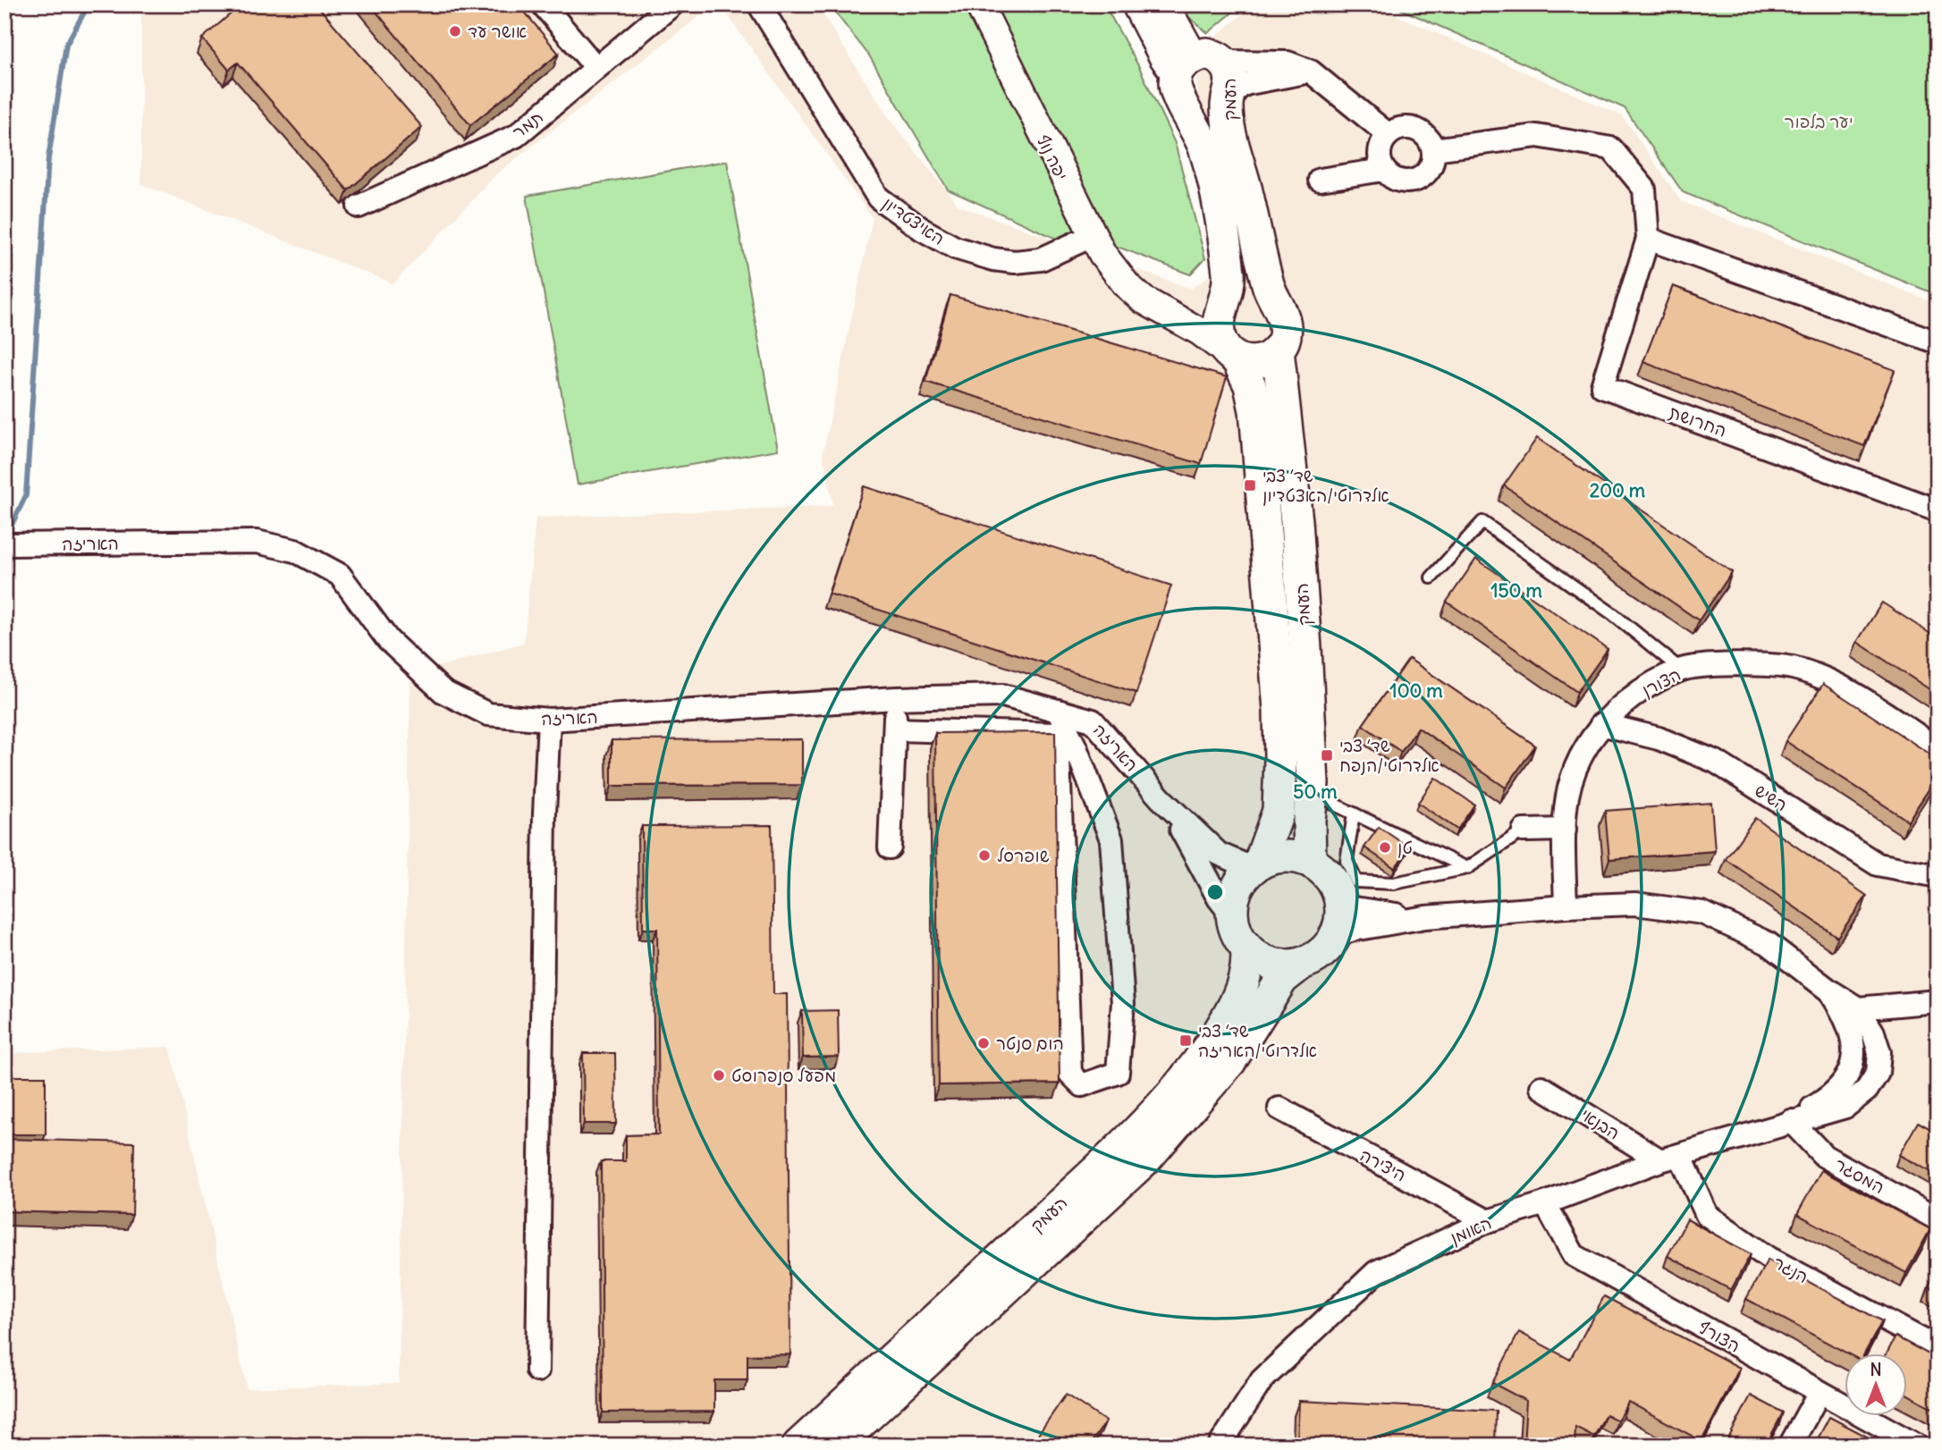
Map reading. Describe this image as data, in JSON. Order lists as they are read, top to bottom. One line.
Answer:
{"streets":{"main road":["העמק"],"street":["תמר","יפה נוף","האיצטדיון","החרושת","האריזה","הצורן","השיש","הבנאי","היצירה","המסגר","האומן","הנגר","הצורף"]},"crossings":[["העמק","יפה נוף"],["העמק","האריזה"],["יפה נוף","האיצטדיון"],["הצורן","השיש"],["הבנאי","האומן"],["הבנאי","הנגר"],["היצירה","האומן"],["המסגר","האומן"],["האומן","הנגר"],["האומן","הצורף"]],"parks":["יער בלפור"],"places":{"other":["אושר עד","טן","שופרסל","הום סנטר","מפעל סנפרוסט"],"transit":["שד׳ צבי אלדרוטי/האצטדיון","שד׳ צבי אלדרוטי/הנפח","שד׳ צבי אלדרוטי/האריזה"]},"north":"top","rings":["200 m","150 m","100 m","50 m"]}
